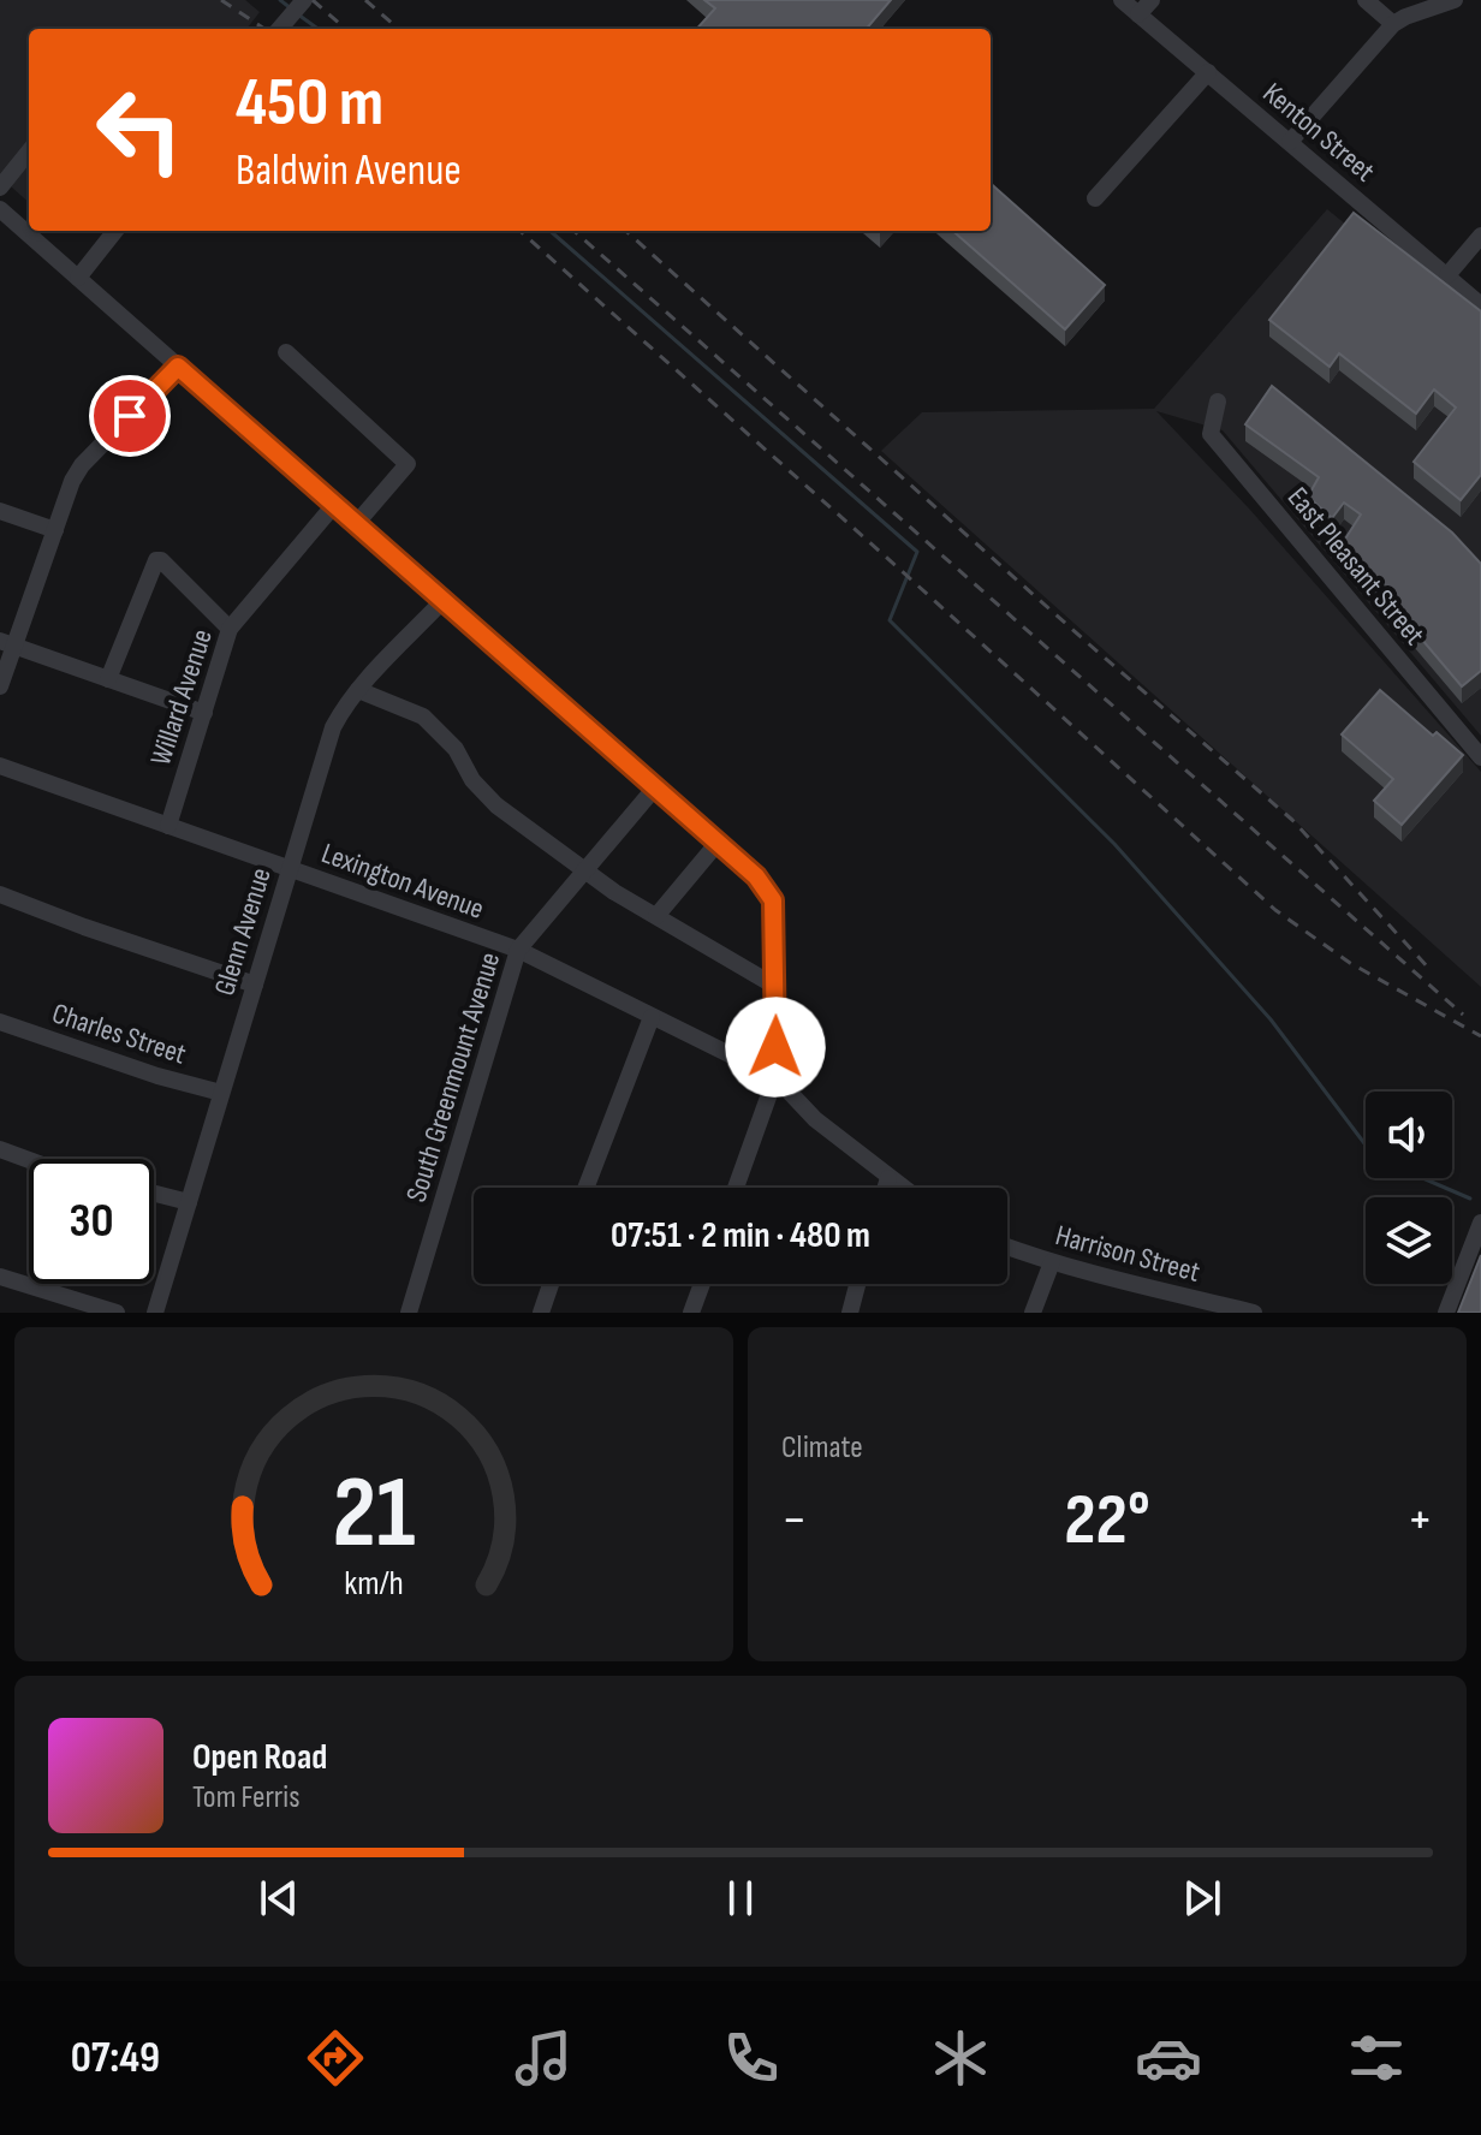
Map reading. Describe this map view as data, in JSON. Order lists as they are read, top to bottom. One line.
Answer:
{"streets":{"street":["Kenton Street","East Pleasant Street","Willard Avenue","Lexington Avenue","Glenn Avenue","Charles Street","South Greenmount Avenue","Harrison Street"]},"crossings":[["Willard Avenue","Lexington Avenue"],["Lexington Avenue","Glenn Avenue"],["Lexington Avenue","South Greenmount Avenue"],["Glenn Avenue","Charles Street"]],"page":{"turn":["450 m","Baldwin Avenue"],"limit":"30","trip":"07:51 · 2 min · 480 m","tile":"Climate","heat":["−","22°","+"],"song":["Open Road","Tom Ferris"],"tabs":"07:49","gauge":["21","km/h"]}}
